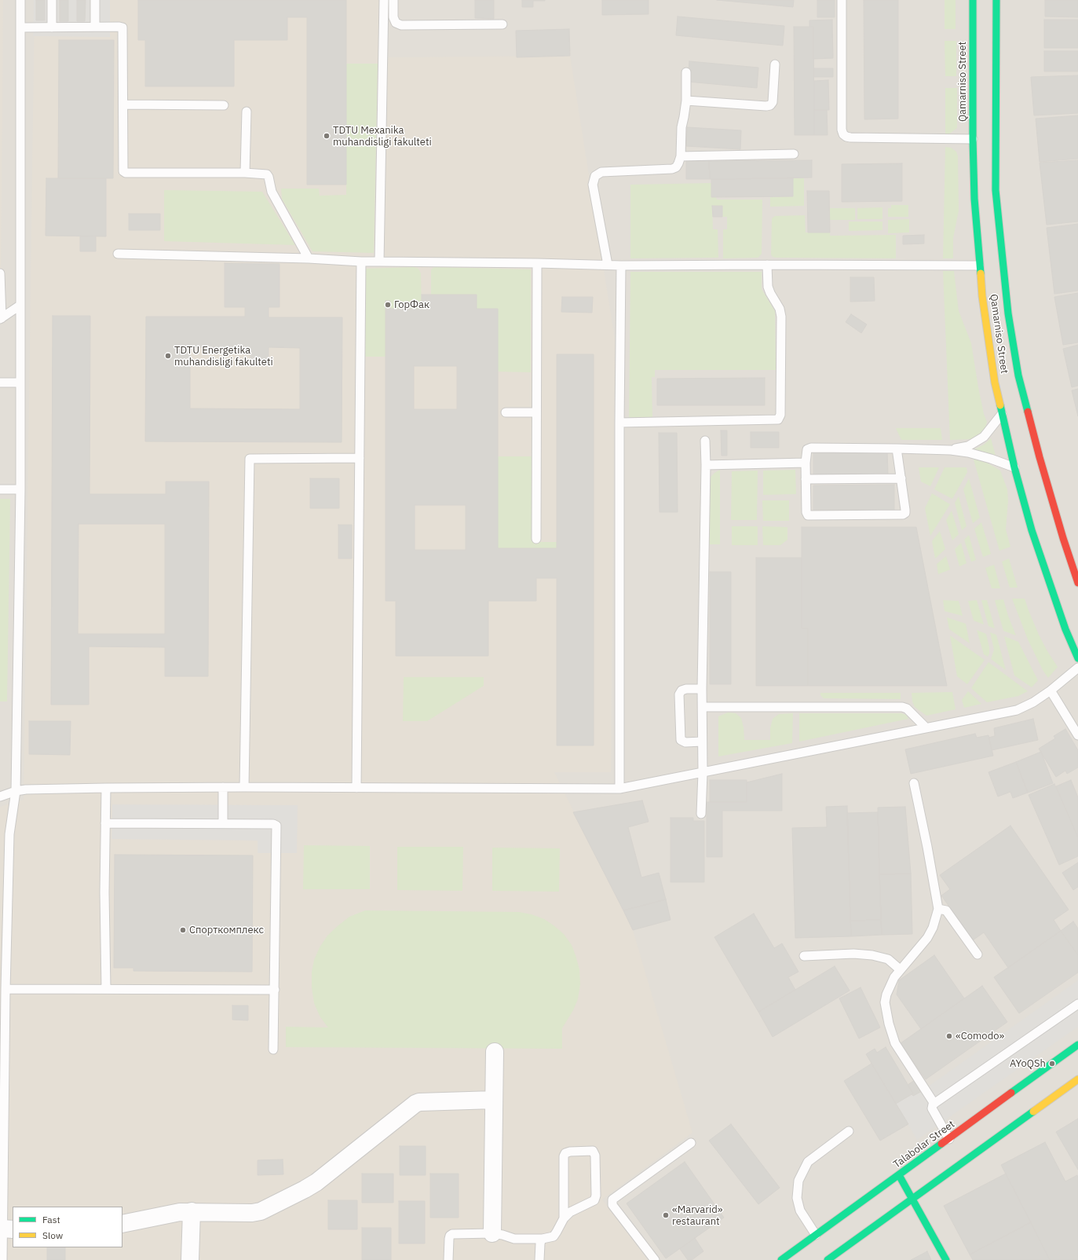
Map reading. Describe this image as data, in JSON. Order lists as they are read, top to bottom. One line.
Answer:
{"streets":{"main road":["Qamarniso Street","Talabolar Street"]},"places":["TDTU Mexanika muhandisligi fakulteti","ГорФак","TDTU Energetika muhandisligi fakulteti","Спорткомплекс","«Comodo»","AYoQSh","«Marvarid» restaurant"],"legend":["Fast","Slow"]}
